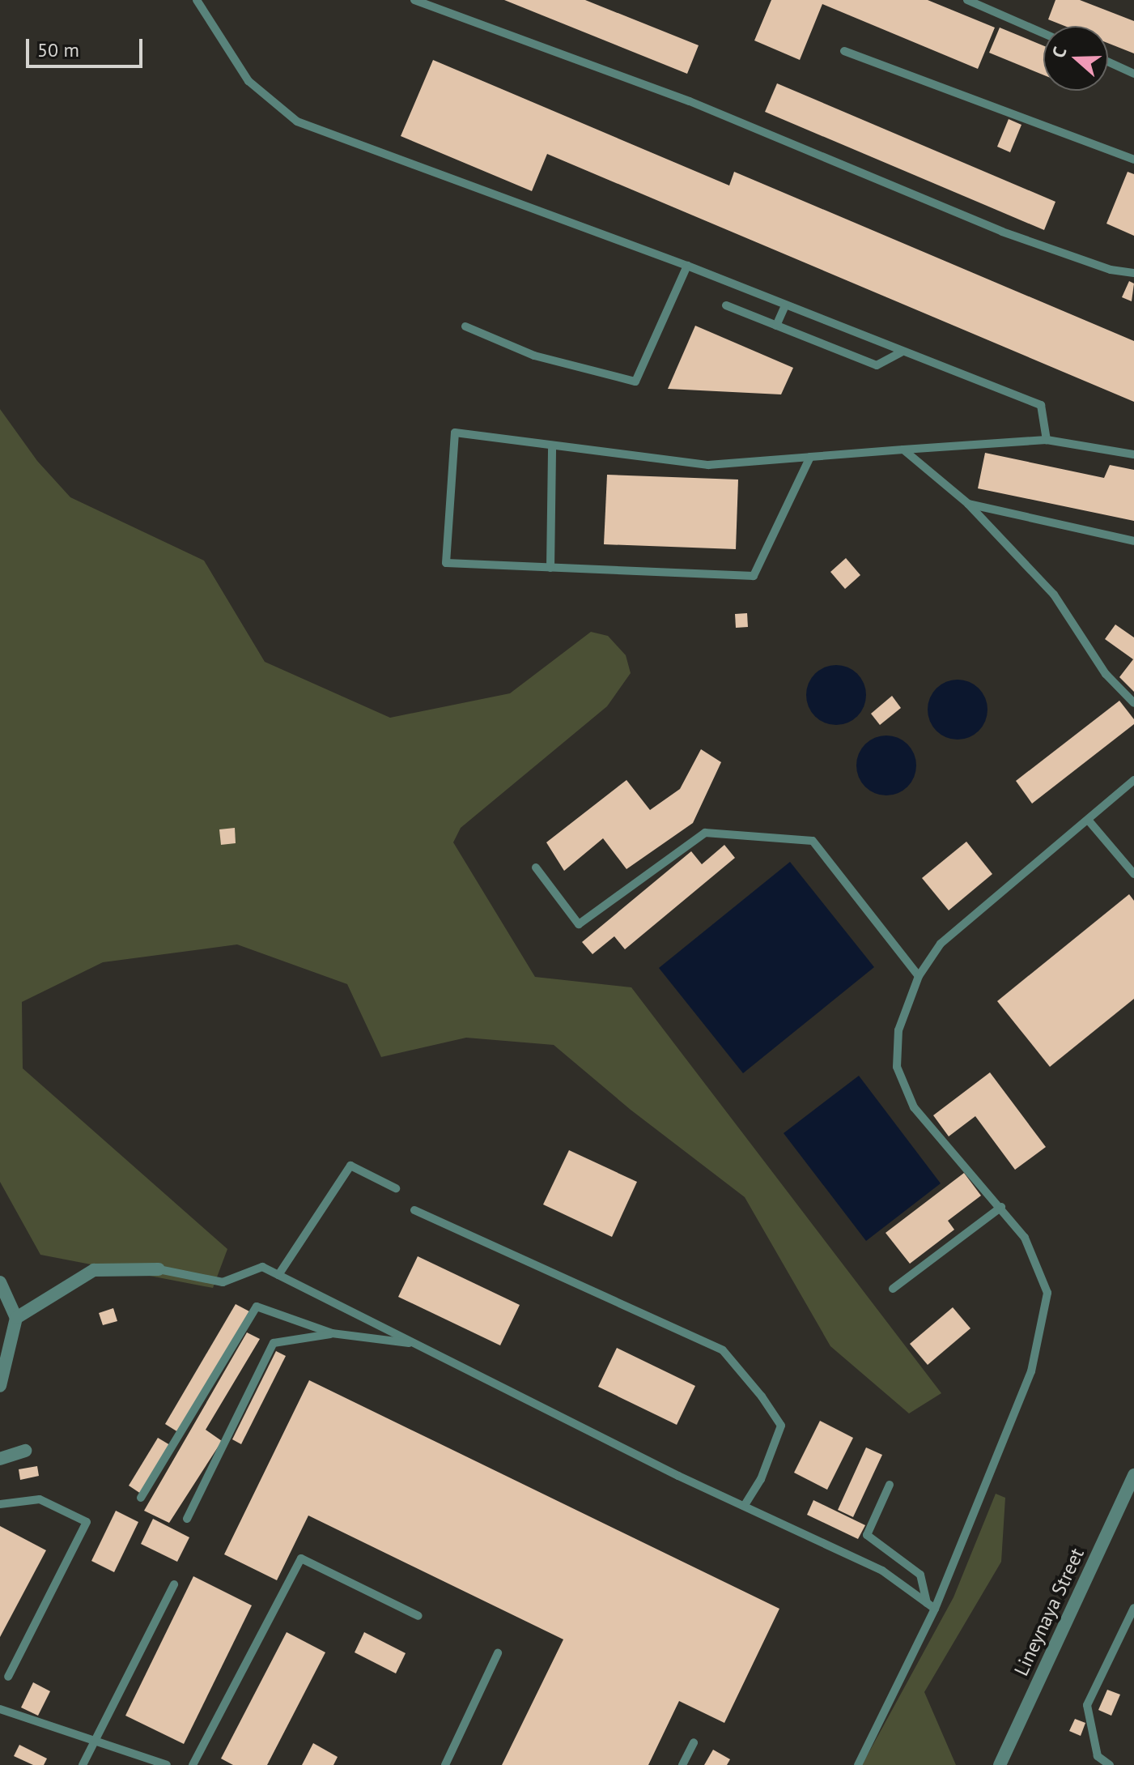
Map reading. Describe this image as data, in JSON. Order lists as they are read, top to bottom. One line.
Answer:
{"streets":{"street":["Lineynaya Street"]},"scale_bar":"50 m","north":"left"}
